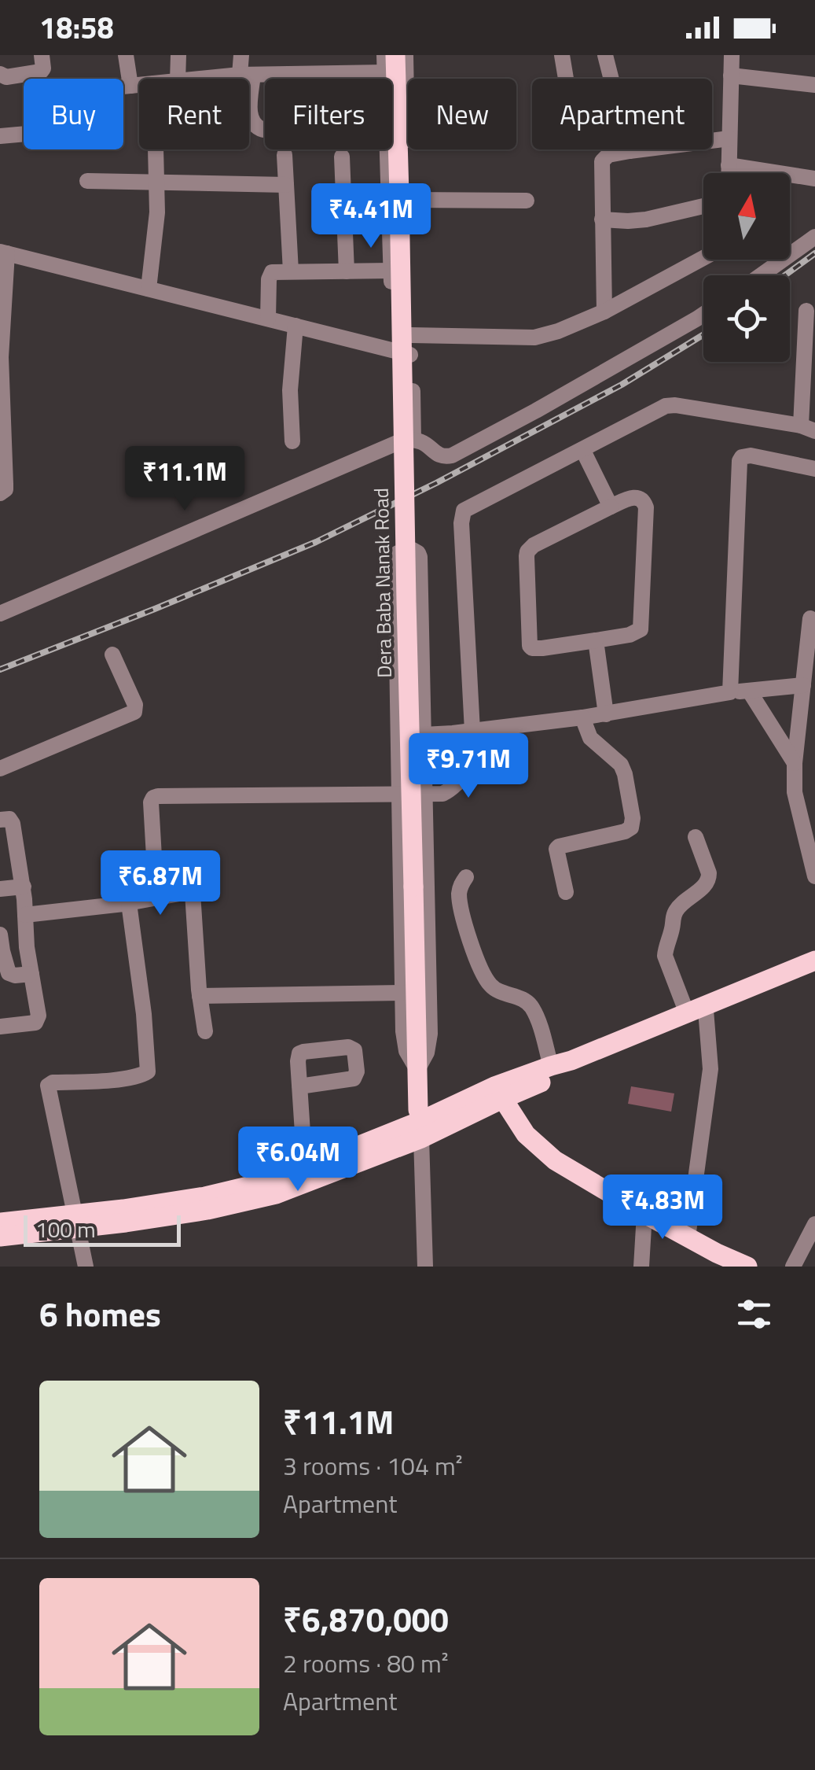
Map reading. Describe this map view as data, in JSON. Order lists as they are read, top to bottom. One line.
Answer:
{"streets":{"main road":["Dera Baba Nanak Road"]},"scale_bar":"100 m","north":"top","page":{"status":"18:58","chip":["Buy","Rent","Filters","New","Apartment"],"price":["₹4.41M","₹11.1M","₹9.71M","₹6.87M","₹6.04M","₹4.83M"],"scale":"100 m","heading":"6 homes","list":[{"name":"₹11.1M","note":"3 rooms · 104 m² · Apartment"},{"name":"₹6,870,000","note":"2 rooms · 80 m² · Apartment"}]}}
